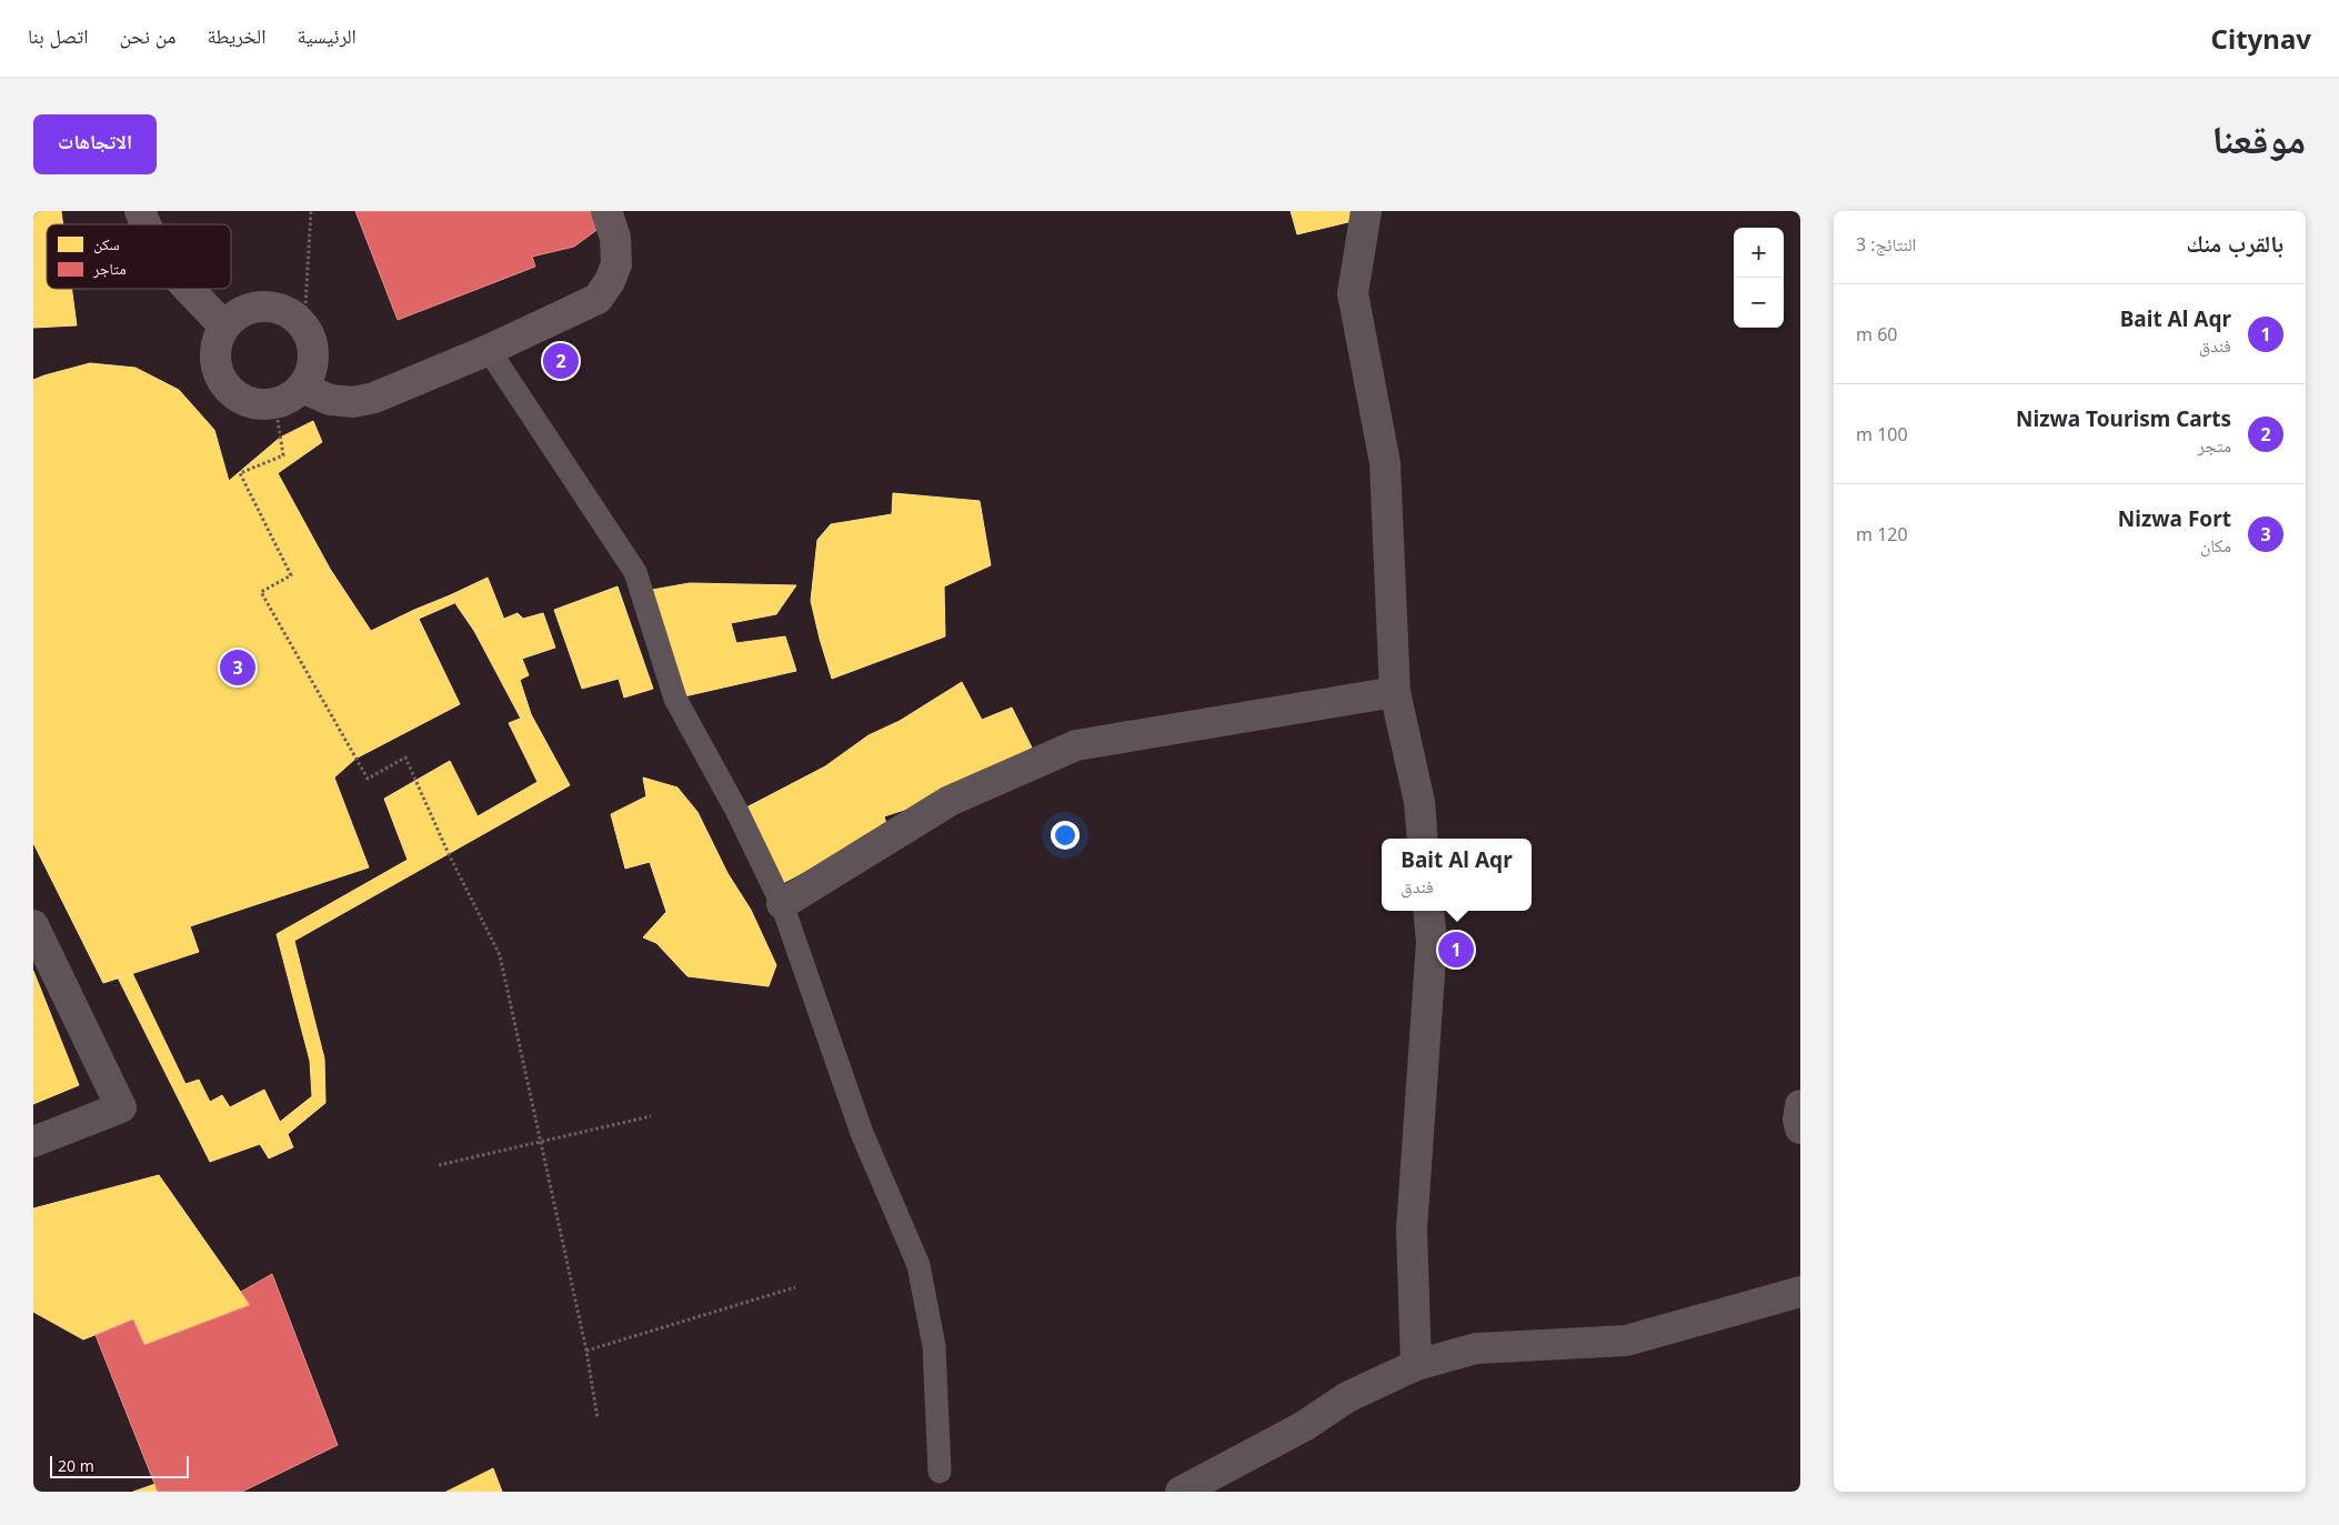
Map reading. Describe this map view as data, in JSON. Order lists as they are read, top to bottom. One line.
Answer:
{"legend":["سكن","متاجر"],"scale_bar":"20 m","page":{"header":"Citynav","nav":["الرئيسية","الخريطة","من نحن","اتصل بنا"],"title":"موقعنا","buttons":"الاتجاهات","heading":["بالقرب منك","النتائج: 3"],"map_buttons":["+","−"],"list":[{"mark":"1","name":"Bait Al Aqr","note":"فندق","value":"60 m"},{"mark":"2","name":"Nizwa Tourism Carts","note":"متجر","value":"100 m"},{"mark":"3","name":"Nizwa Fort","note":"مكان","value":"120 m"}],"pins":["2","3","1"],"popup":["Bait Al Aqr","فندق"],"scale":"20 m"}}
